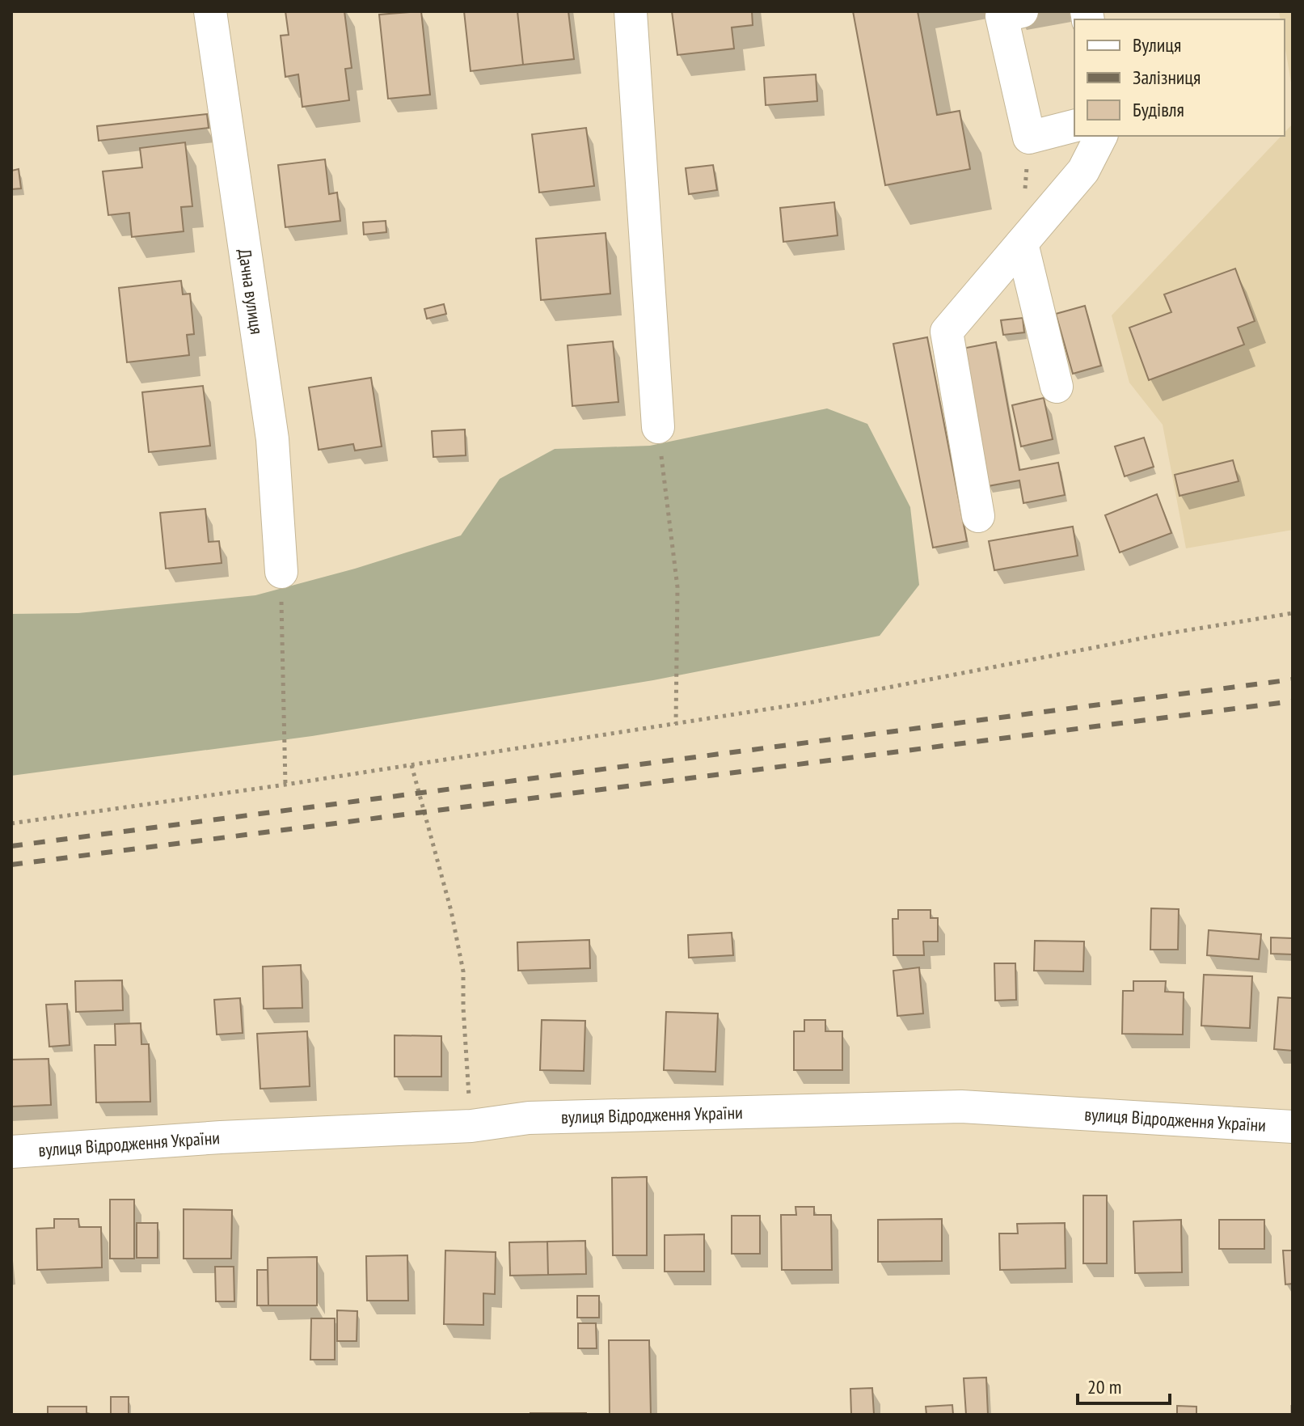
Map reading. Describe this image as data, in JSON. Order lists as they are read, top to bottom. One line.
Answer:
{"streets":{"street":["Дачна вулиця","вулиця Відродження України"]},"legend":["Вулиця","Залізниця","Будівля"],"scale_bar":"20 m"}
